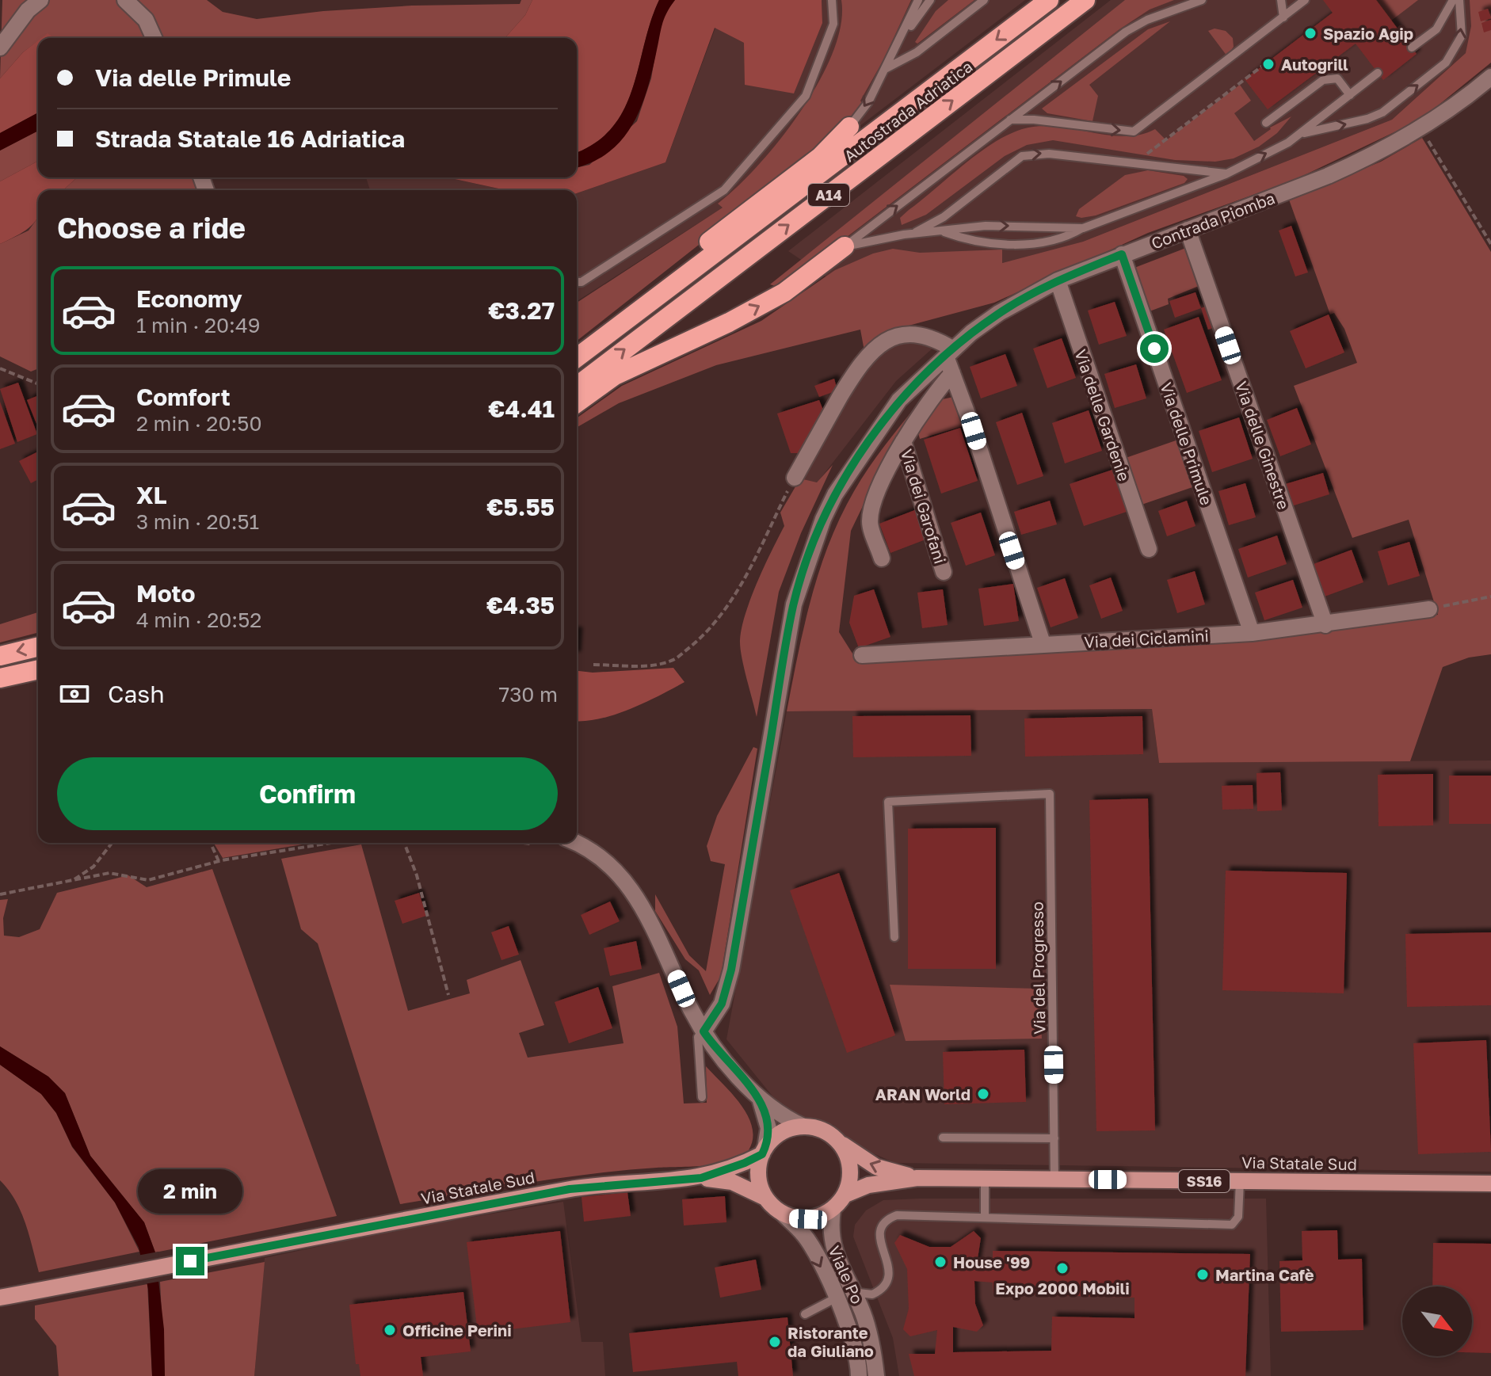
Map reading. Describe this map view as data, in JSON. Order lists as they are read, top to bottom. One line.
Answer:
{"streets":{"highway":["Autostrada Adriatica","A14"],"main road":["Via Statale Sud","SS16"],"street":["Contrada Piomba","Via delle Gardenie","Via delle Primule","Via delle Ginestre","Via dei Garofani","Via dei Ciclamini","Viale Po"],"lane":["Via del Progresso"]},"crossings":[["Contrada Piomba","Via delle Gardenie"],["Contrada Piomba","Via delle Primule"],["Contrada Piomba","Via delle Ginestre"],["Via delle Primule","Via dei Ciclamini"],["Via delle Ginestre","Via dei Ciclamini"],["Via del Progresso","Via Statale Sud"],["Via Statale Sud","SS16"],["SS16","Viale Po"]],"places":["Spazio Agip","Autogrill","ARAN World","House '99","Expo 2000 Mobili","Martina Cafè","Officine Perini","Ristorante da Giuliano"],"north":"bottom right","page":{"banner":["Via delle Primule","Strada Statale 16 Adriatica"],"heading":"Choose a ride","list":[{"name":"Economy","note":"1 min · 20:49","value":"€3.27"},{"name":"Comfort","note":"2 min · 20:50","value":"€4.41"},{"name":"XL","note":"3 min · 20:51","value":"€5.55"},{"name":"Moto","note":"4 min · 20:52","value":"€4.35"}],"pay":["Cash","730 m"],"buttons":"Confirm","bubble":"2 min"}}
